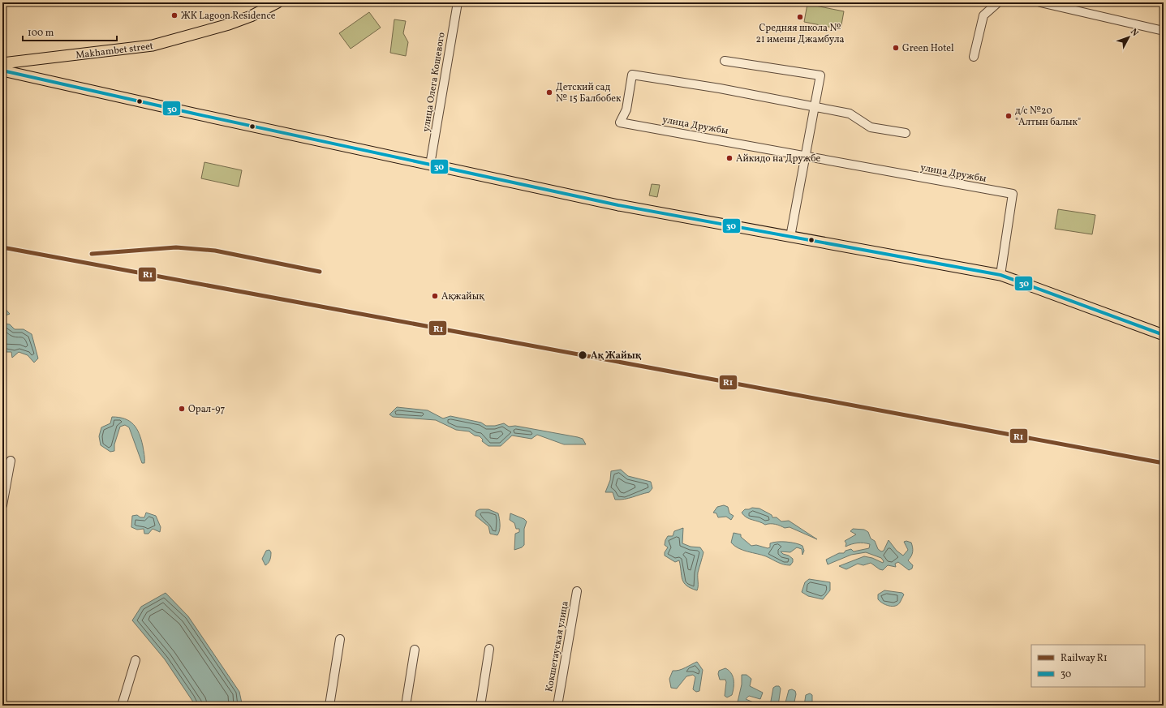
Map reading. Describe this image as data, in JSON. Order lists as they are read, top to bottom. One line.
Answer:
{"streets":{"main road":["Makhambet street"],"street":["улица Олега Кошевого","улица Дружбы","Кокшетауская улица"]},"places":["ЖК Lagoon Residence","Средняя школа № 21 имени Джамбула","Green Hotel","Детский сад № 15 Балбобек","д/с №20 \"Алтын балык\"","Айкидо на Дружбе","Ақжайық","Ақ Жайық","Орал-97"],"lines":["transit line 30","rail line R1"],"legend":["Railway R1","30"],"scale_bar":"100 m","north":"top right"}
